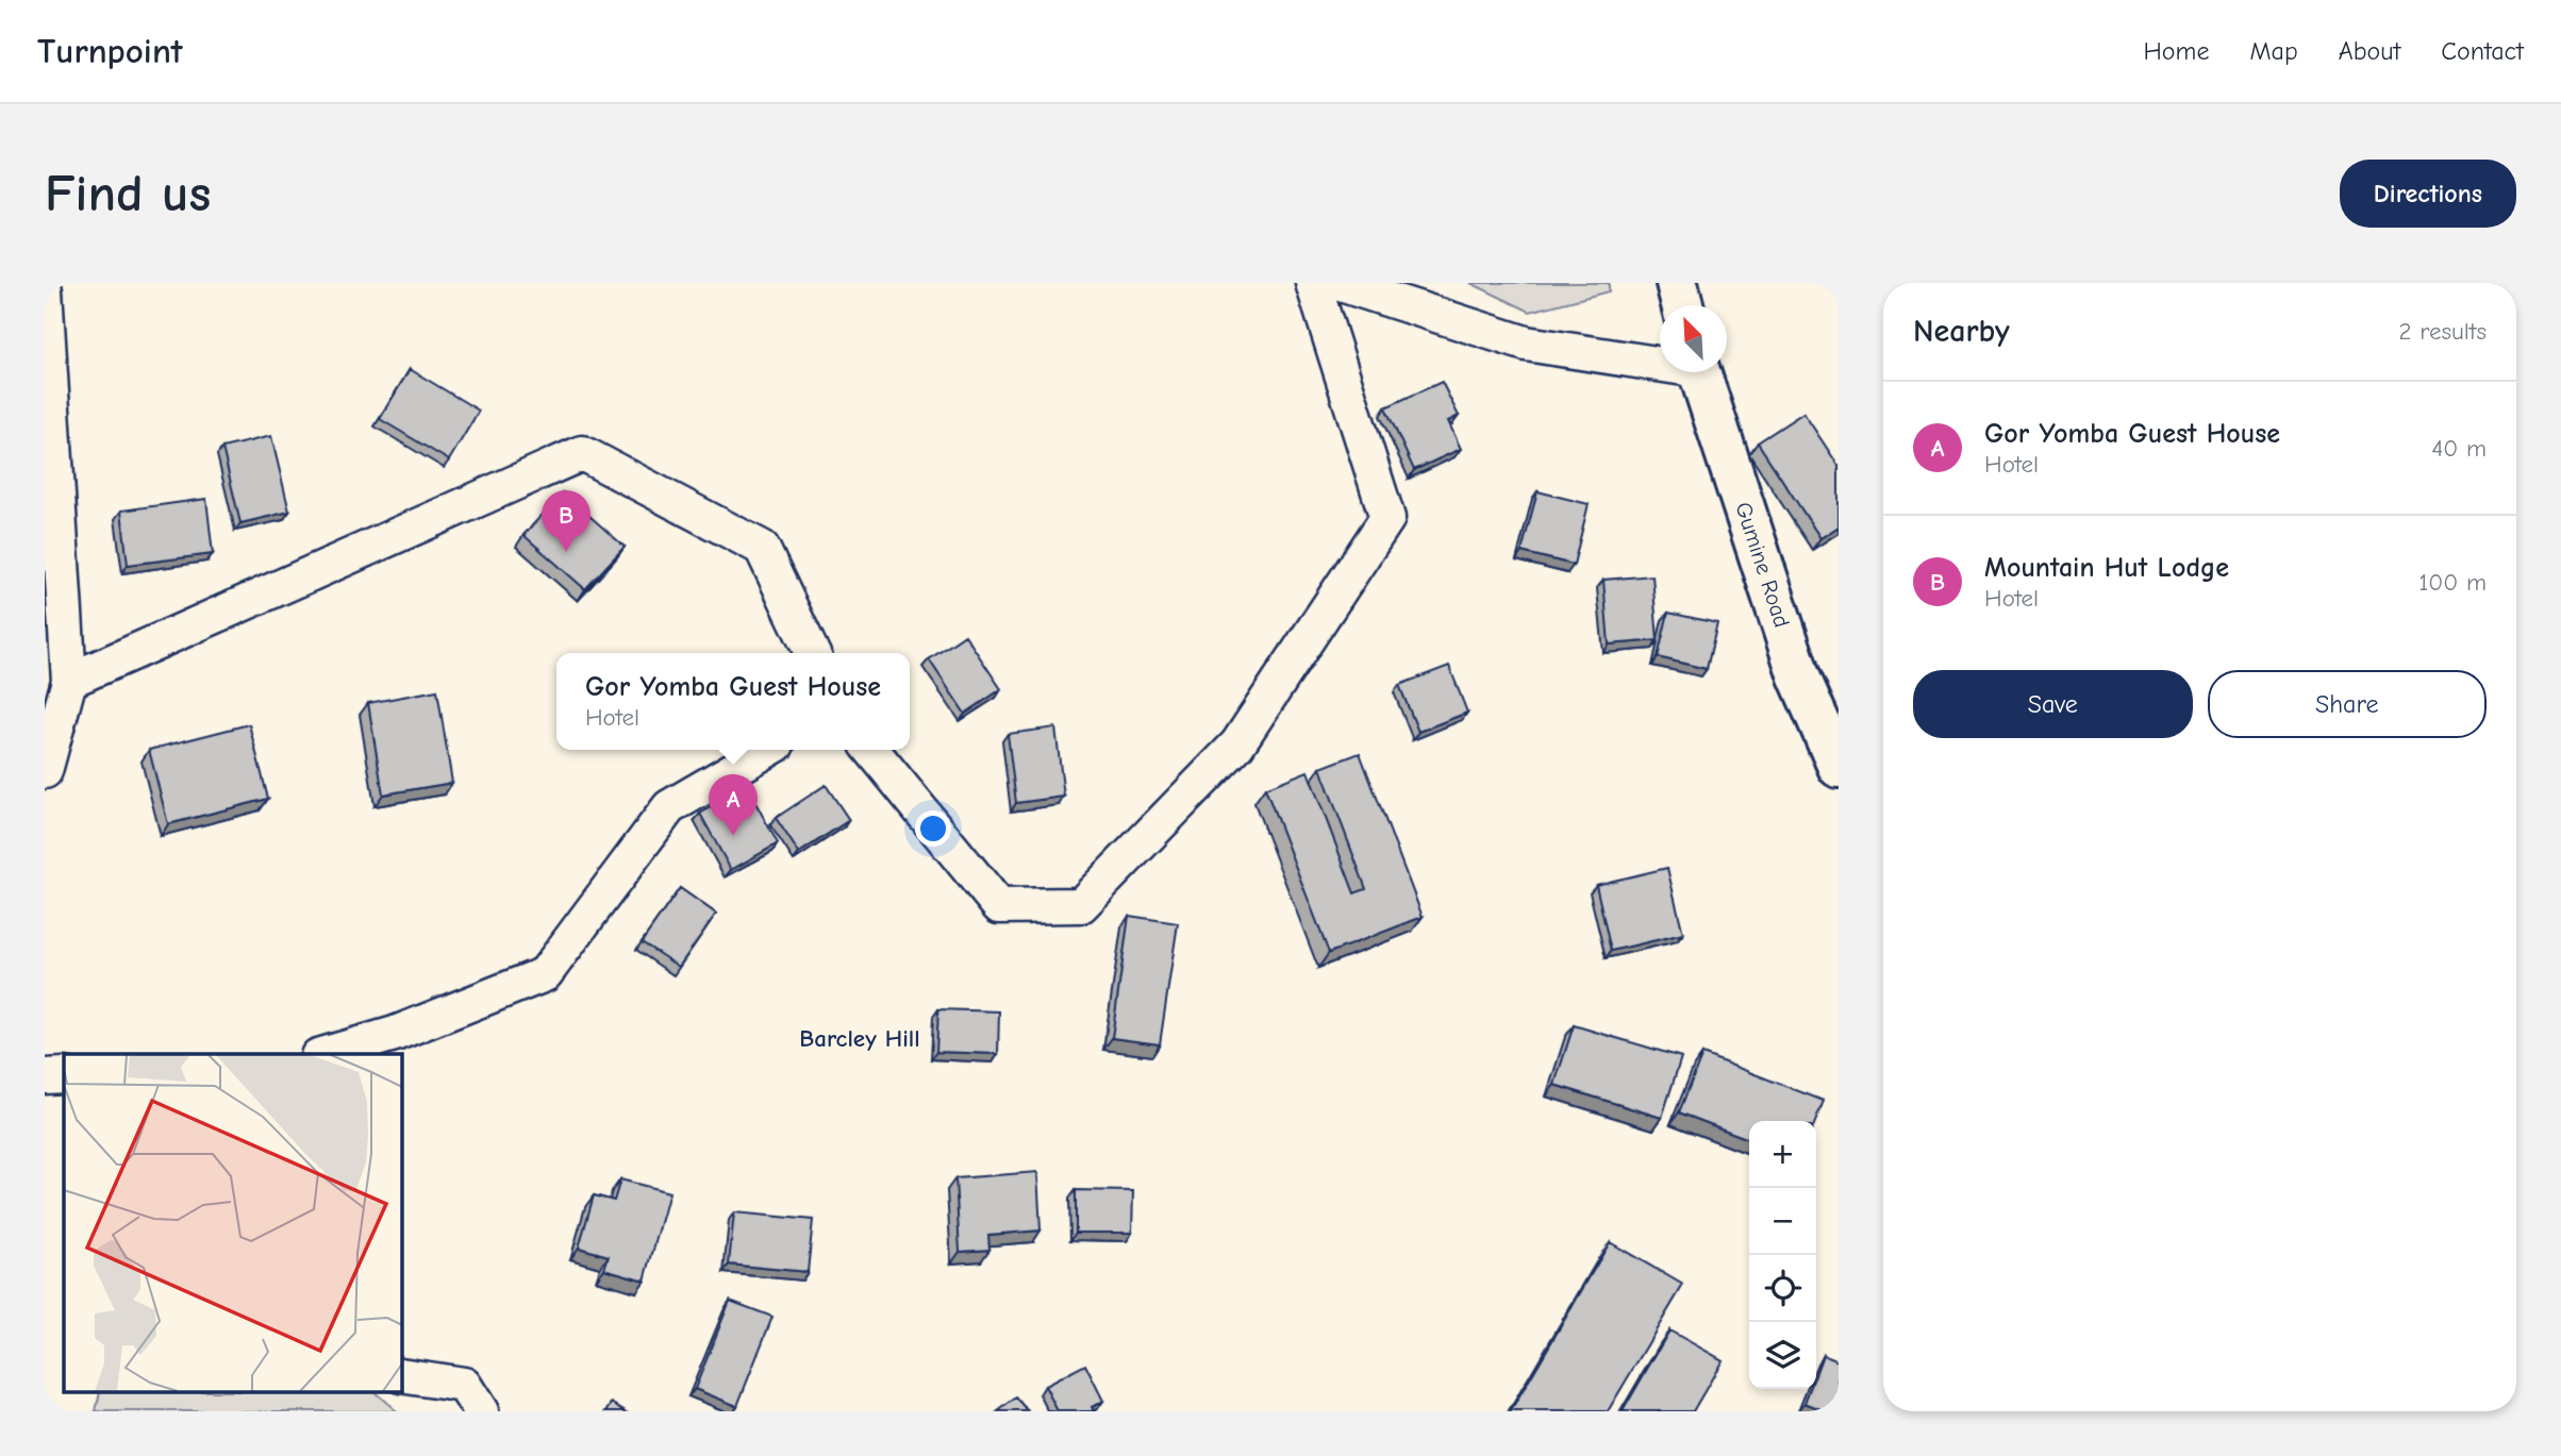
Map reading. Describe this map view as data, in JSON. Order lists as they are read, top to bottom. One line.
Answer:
{"streets":{"main road":["Gumine Road"]},"districts":["Barcley Hill"],"north":"top left","page":{"header":"Turnpoint","nav":["Home","Map","About","Contact"],"buttons":["Directions",["Save","Share"]],"title":"Find us","heading":["Nearby","2 results"],"list":[{"mark":"A","name":"Gor Yomba Guest House","note":"Hotel","value":"40 m"},{"mark":"B","name":"Mountain Hut Lodge","note":"Hotel","value":"100 m"}],"pins":["B","A"],"popup":["Gor Yomba Guest House","Hotel"],"map_buttons":["+","−"]}}
